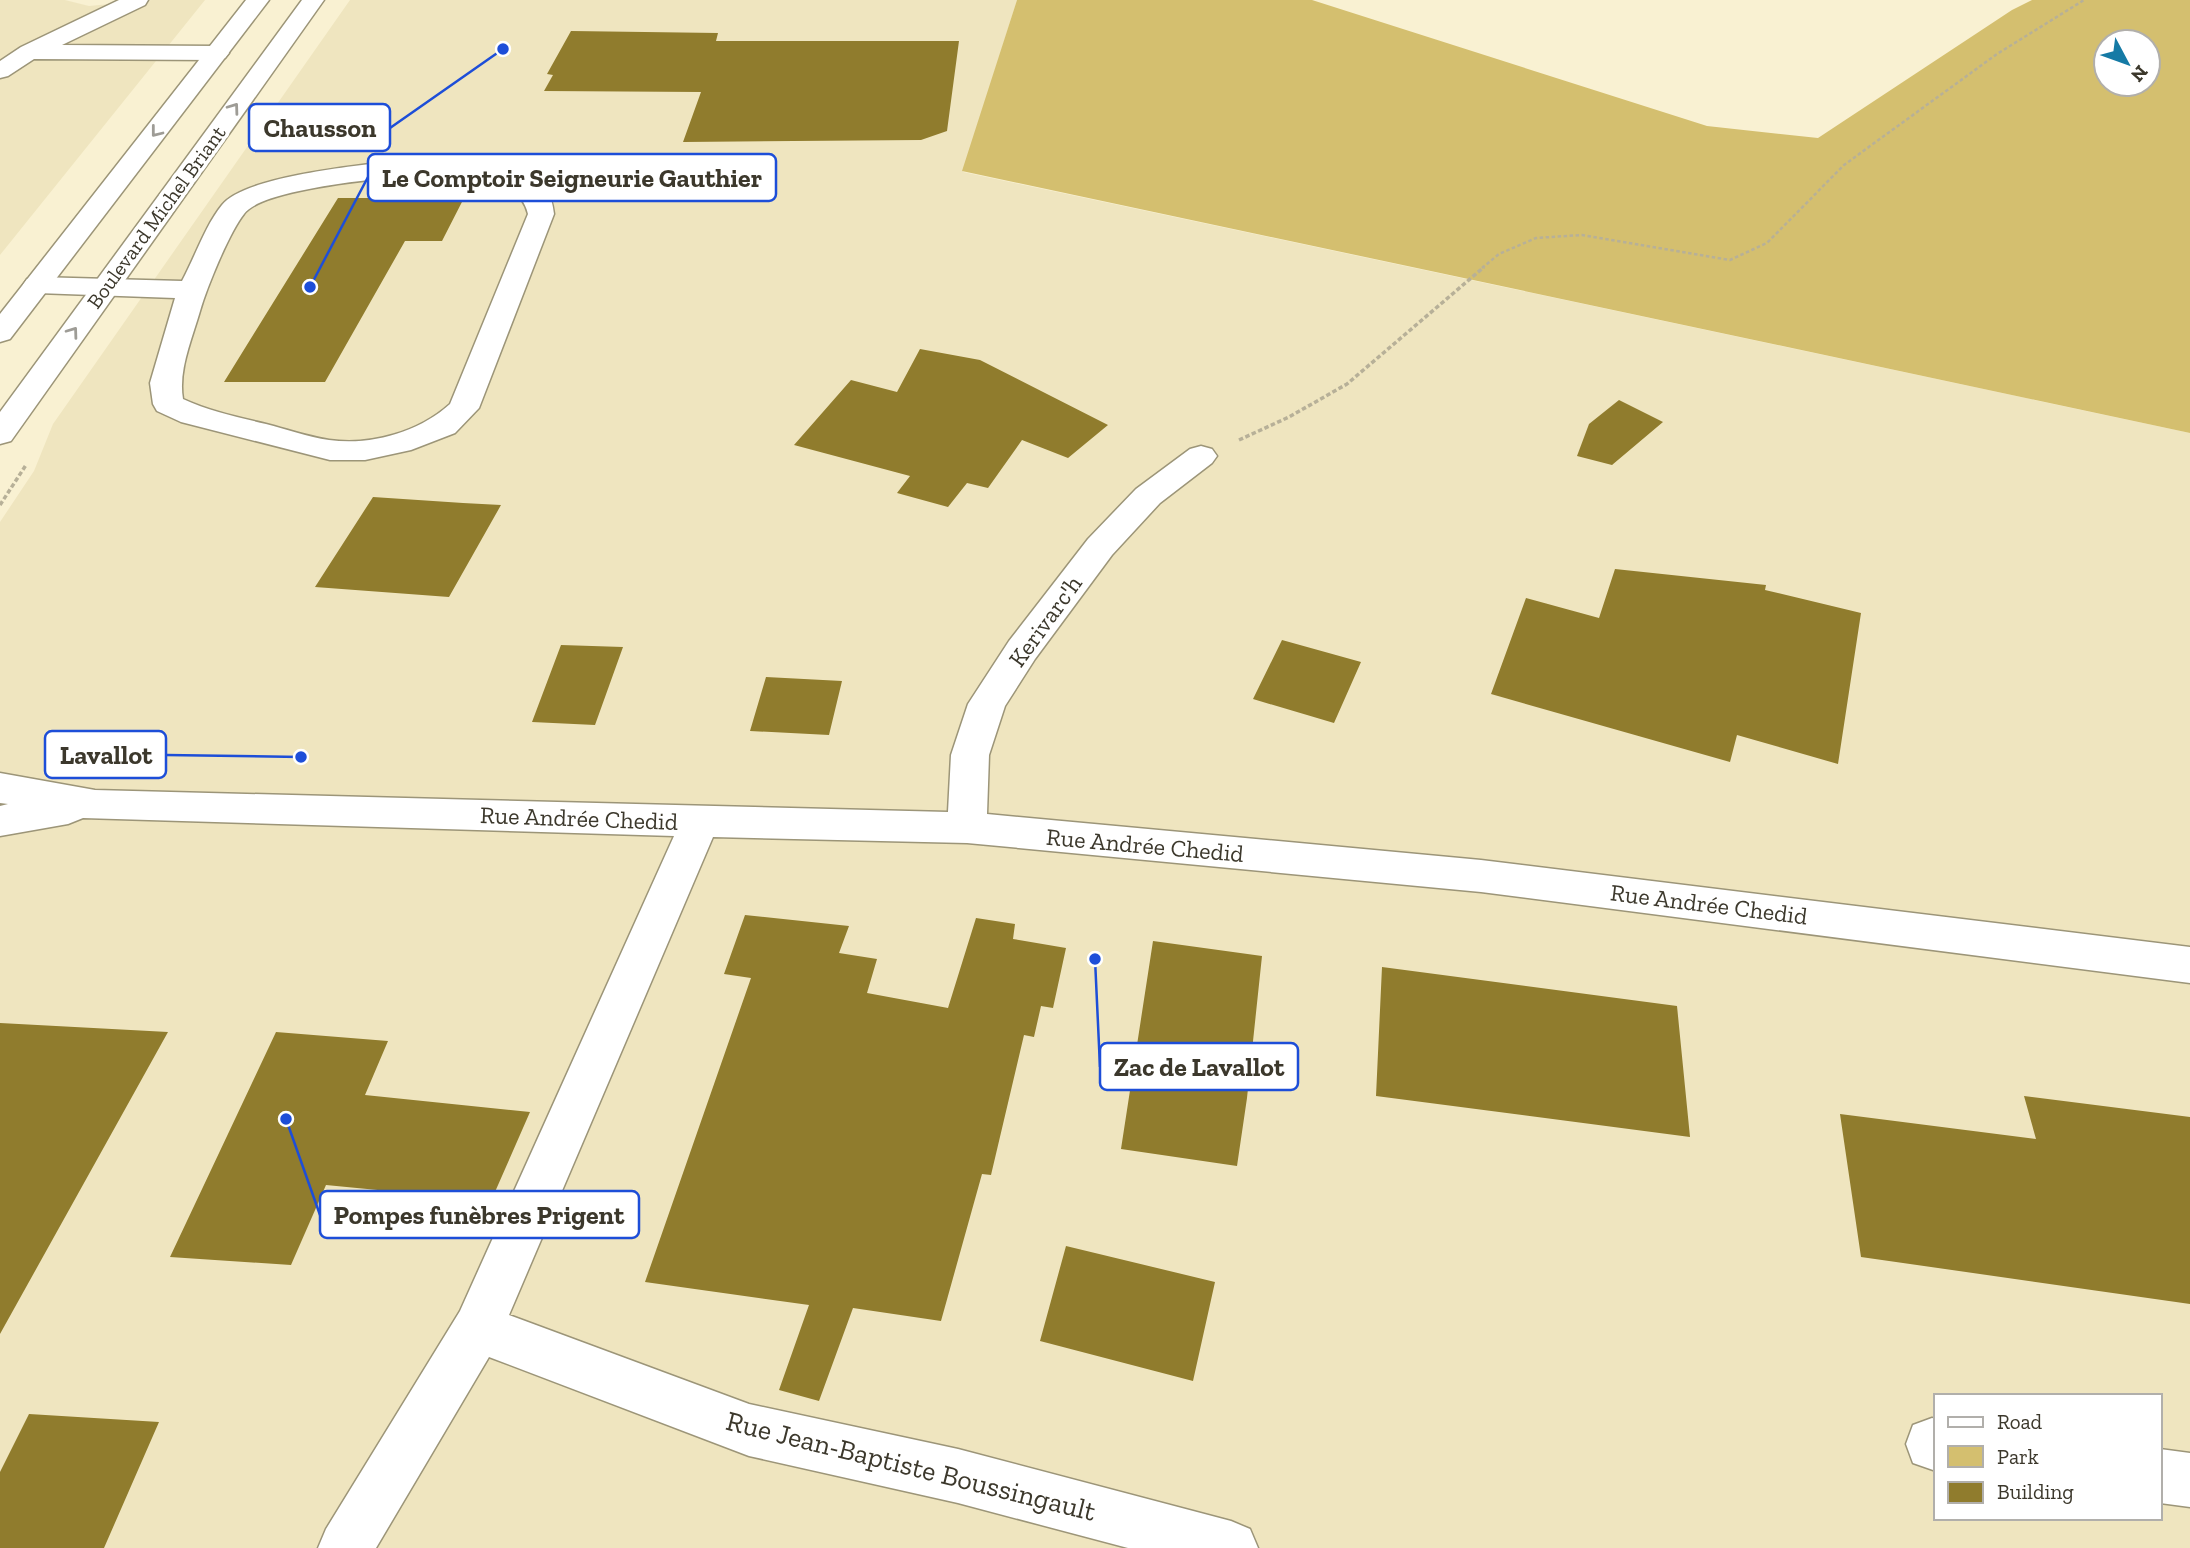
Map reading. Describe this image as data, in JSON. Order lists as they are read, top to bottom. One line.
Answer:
{"streets":{"street":["Boulevard Michel Briant","Kerivarc'h","Rue Andrée Chedid","Rue Jean-Baptiste Boussingault"]},"crossings":[["Kerivarc'h","Rue Andrée Chedid"]],"places":["Chausson","Le Comptoir Seigneurie Gauthier","Lavallot","Zac de Lavallot","Pompes funèbres Prigent"],"legend":["Road","Park","Building"],"north":"bottom right"}
